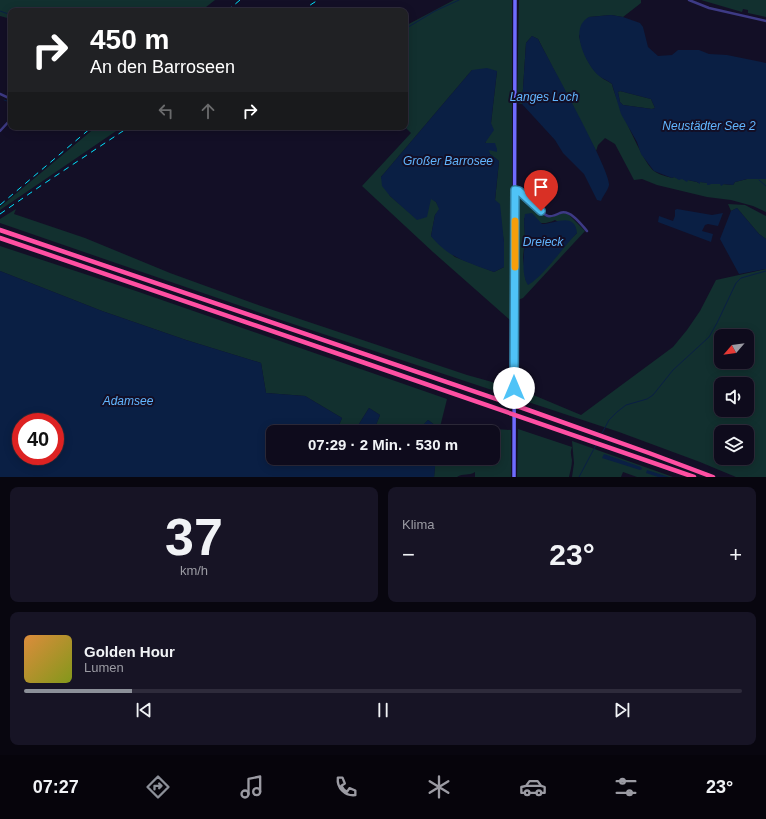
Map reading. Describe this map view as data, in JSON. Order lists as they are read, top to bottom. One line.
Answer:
{"water":["Langes Loch","Neustädter See 2","Großer Barrosee","Dreieck","Adamsee"],"north":"bottom left","page":{"turn":["450 m","An den Barroseen"],"limit":"40","trip":"07:29 · 2 Min. · 530 m","tile":[["37","km/h"],"Klima"],"heat":["−","23°","+"],"song":["Golden Hour","Lumen"],"tabs":["07:27","23°"]}}
